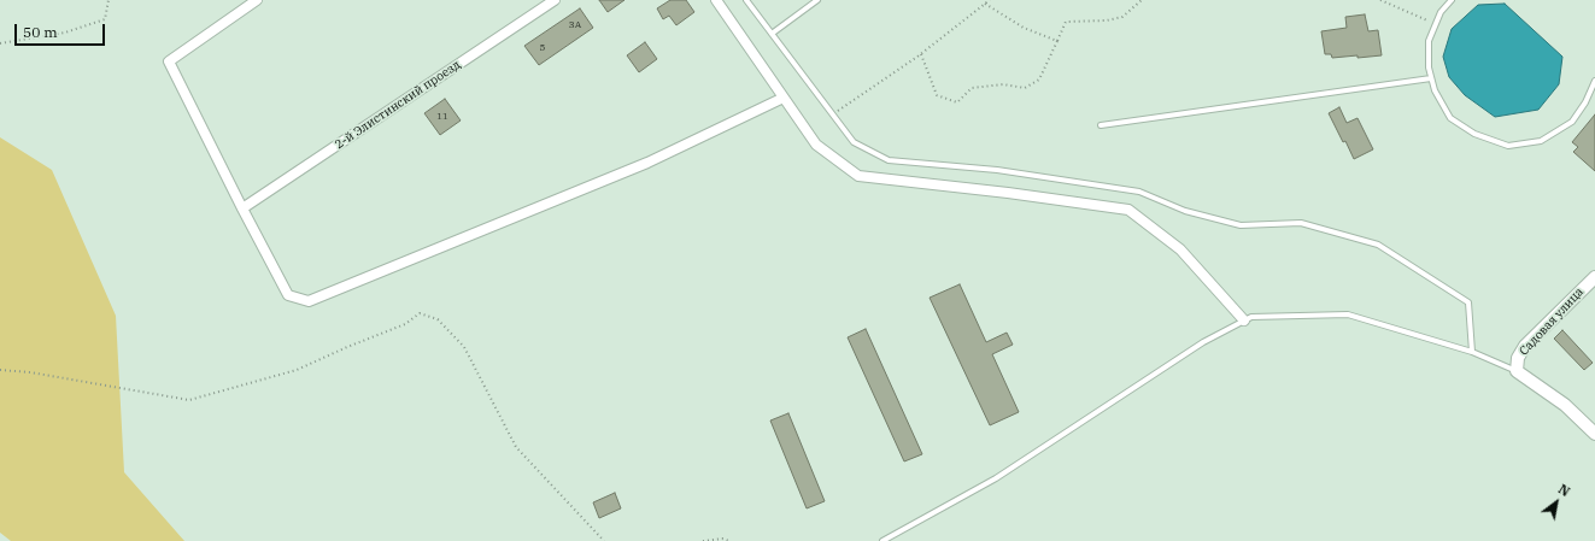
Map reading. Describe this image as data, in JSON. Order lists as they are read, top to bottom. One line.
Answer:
{"streets":{"street":["2-й Элистинский проезд","Садовая улица"]},"house_numbers":["3А","5","11"],"scale_bar":"50 m","north":"top right"}
